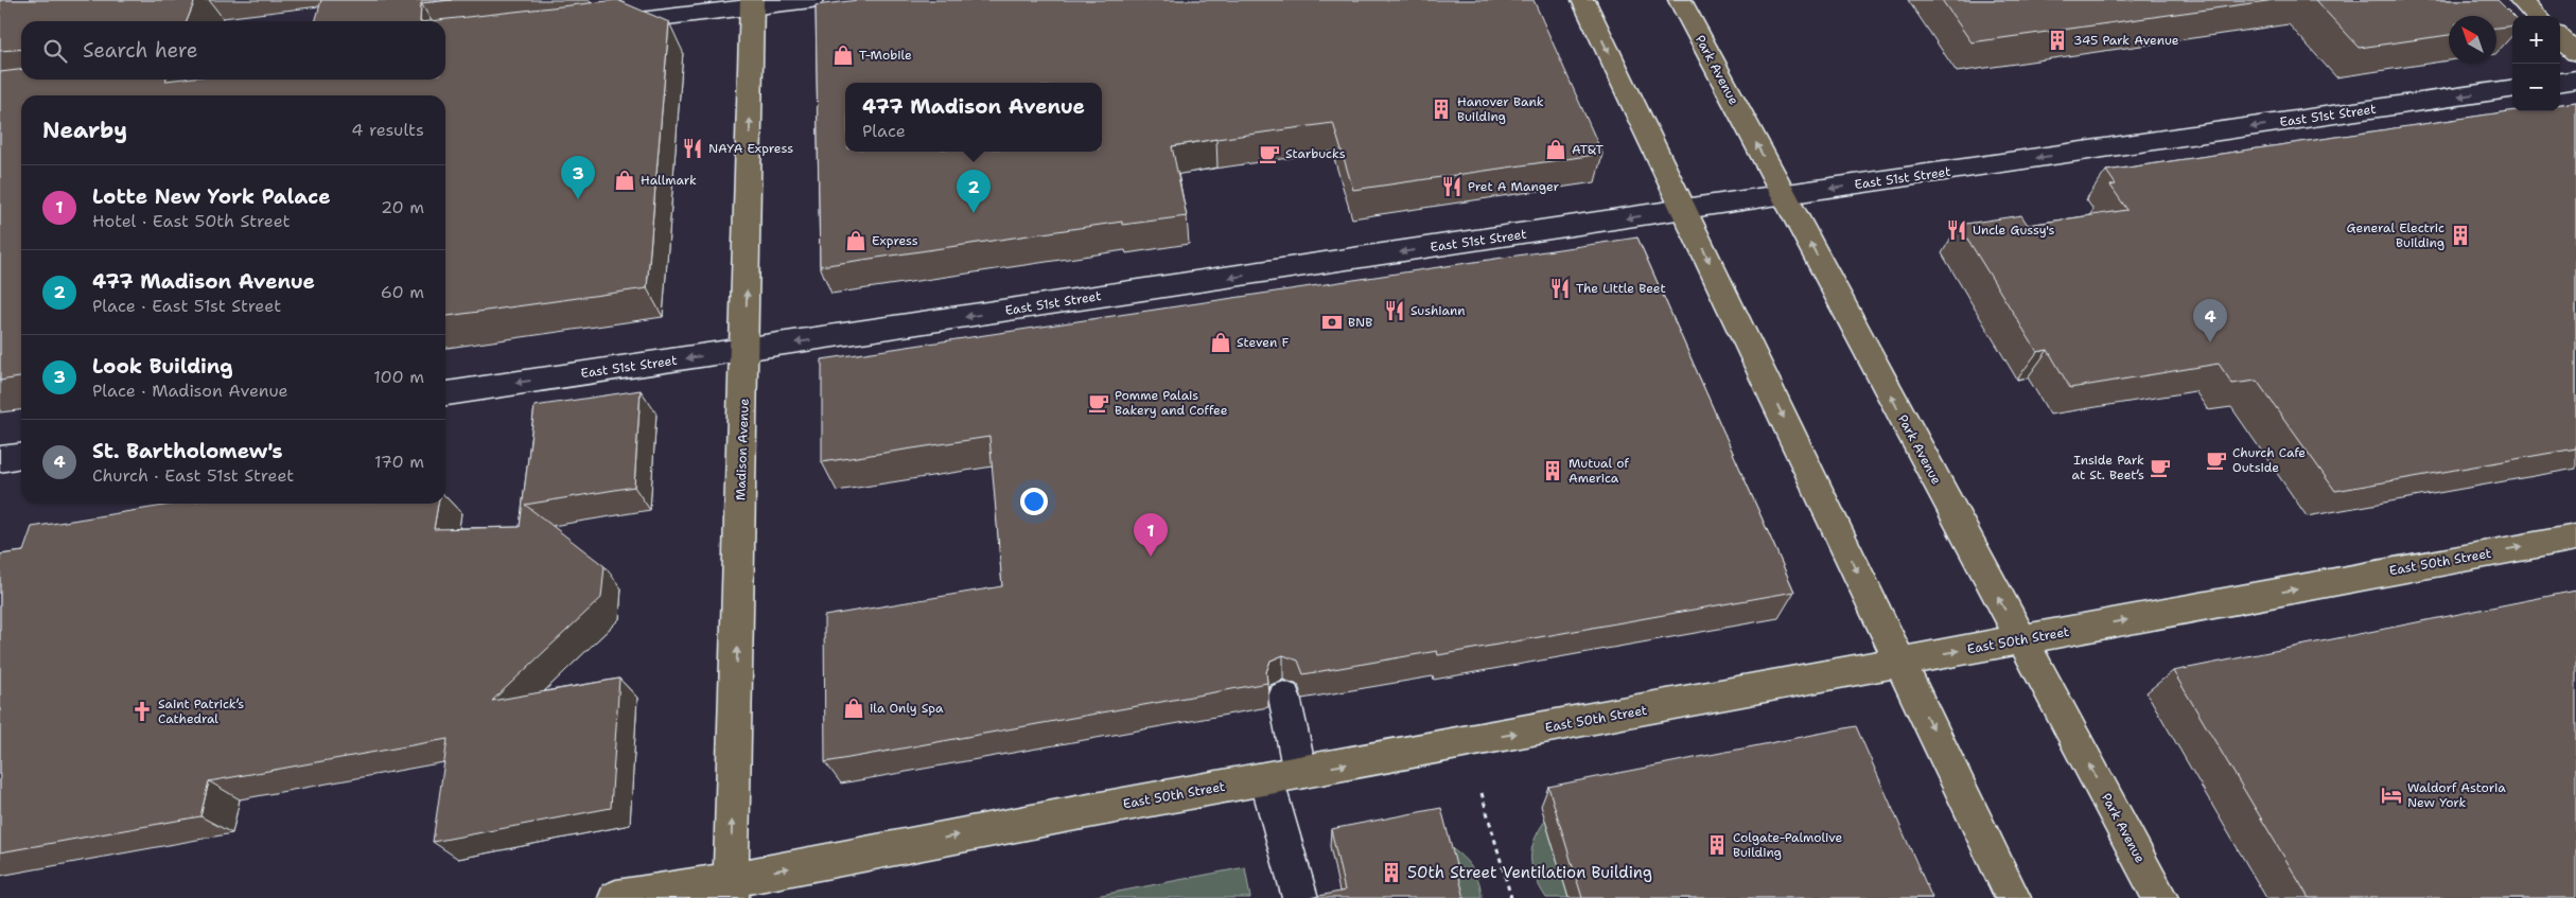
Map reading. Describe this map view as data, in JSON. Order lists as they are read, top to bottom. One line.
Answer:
{"streets":{"main road":["Park Avenue","Madison Avenue","East 50th Street"],"street":["East 51st Street"]},"crossings":[["Park Avenue","East 51st Street"],["Park Avenue","East 50th Street"],["East 51st Street","Madison Avenue"],["Madison Avenue","East 50th Street"]],"one_way":["East 51st Street","Madison Avenue","East 50th Street"],"places":{"building":["345 Park Avenue","Hanover Bank Building","General Electric Building","Mutual of America","Colgate-Palmolive Building","50th Street Ventilation Building"],"shop":["T-Mobile","AT&T","Hallmark","Express","Steven F","ila Only Spa"],"restaurant":["NAYA Express","Pret A Manger","Uncle Gussy's","The Little Beet","Sushiann"],"cafe":["Starbucks","Pomme Palais Bakery and Coffee","Church Cafe Outside","Inside Park at St. Beet’s"],"bank":["BNB"],"church":["Saint Patrick’s Cathedral"],"hotel":["Waldorf Astoria New York"]},"north":"top left","page":{"map_buttons":["+","−"],"search":"Search here","popup":["477 Madison Avenue","Place"],"heading":["Nearby","4 results"],"pins":["3","2","4","1"],"list":[{"mark":"1","name":"Lotte New York Palace","note":"Hotel · East 50th Street","value":"20 m"},{"mark":"2","name":"477 Madison Avenue","note":"Place · East 51st Street","value":"60 m"},{"mark":"3","name":"Look Building","note":"Place · Madison Avenue","value":"100 m"},{"mark":"4","name":"St. Bartholomew's","note":"Church · East 51st Street","value":"170 m"}]}}
